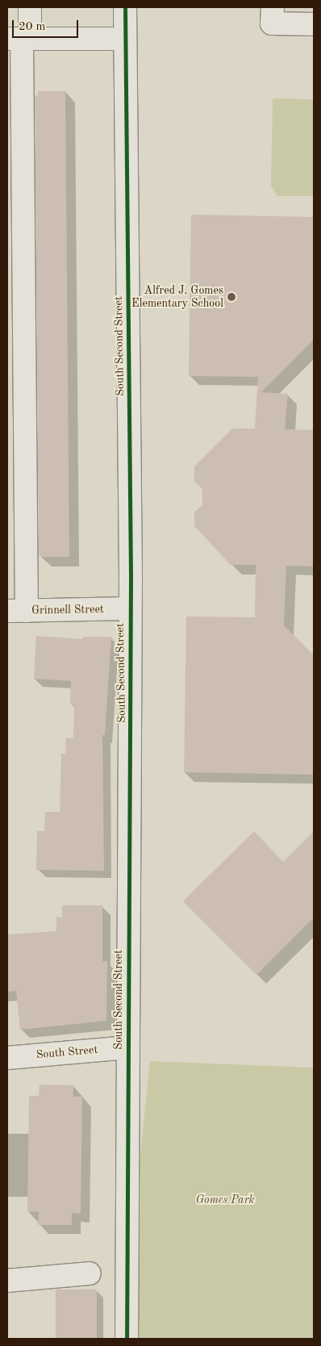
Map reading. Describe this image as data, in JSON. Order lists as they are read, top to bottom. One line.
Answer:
{"streets":{"street":["South Second Street","Grinnell Street","South Street"]},"crossings":[["South Second Street","Grinnell Street"],["South Second Street","South Street"]],"parks":["Gomes Park"],"places":["Alfred J. Gomes Elementary School"],"scale_bar":"20 m"}
